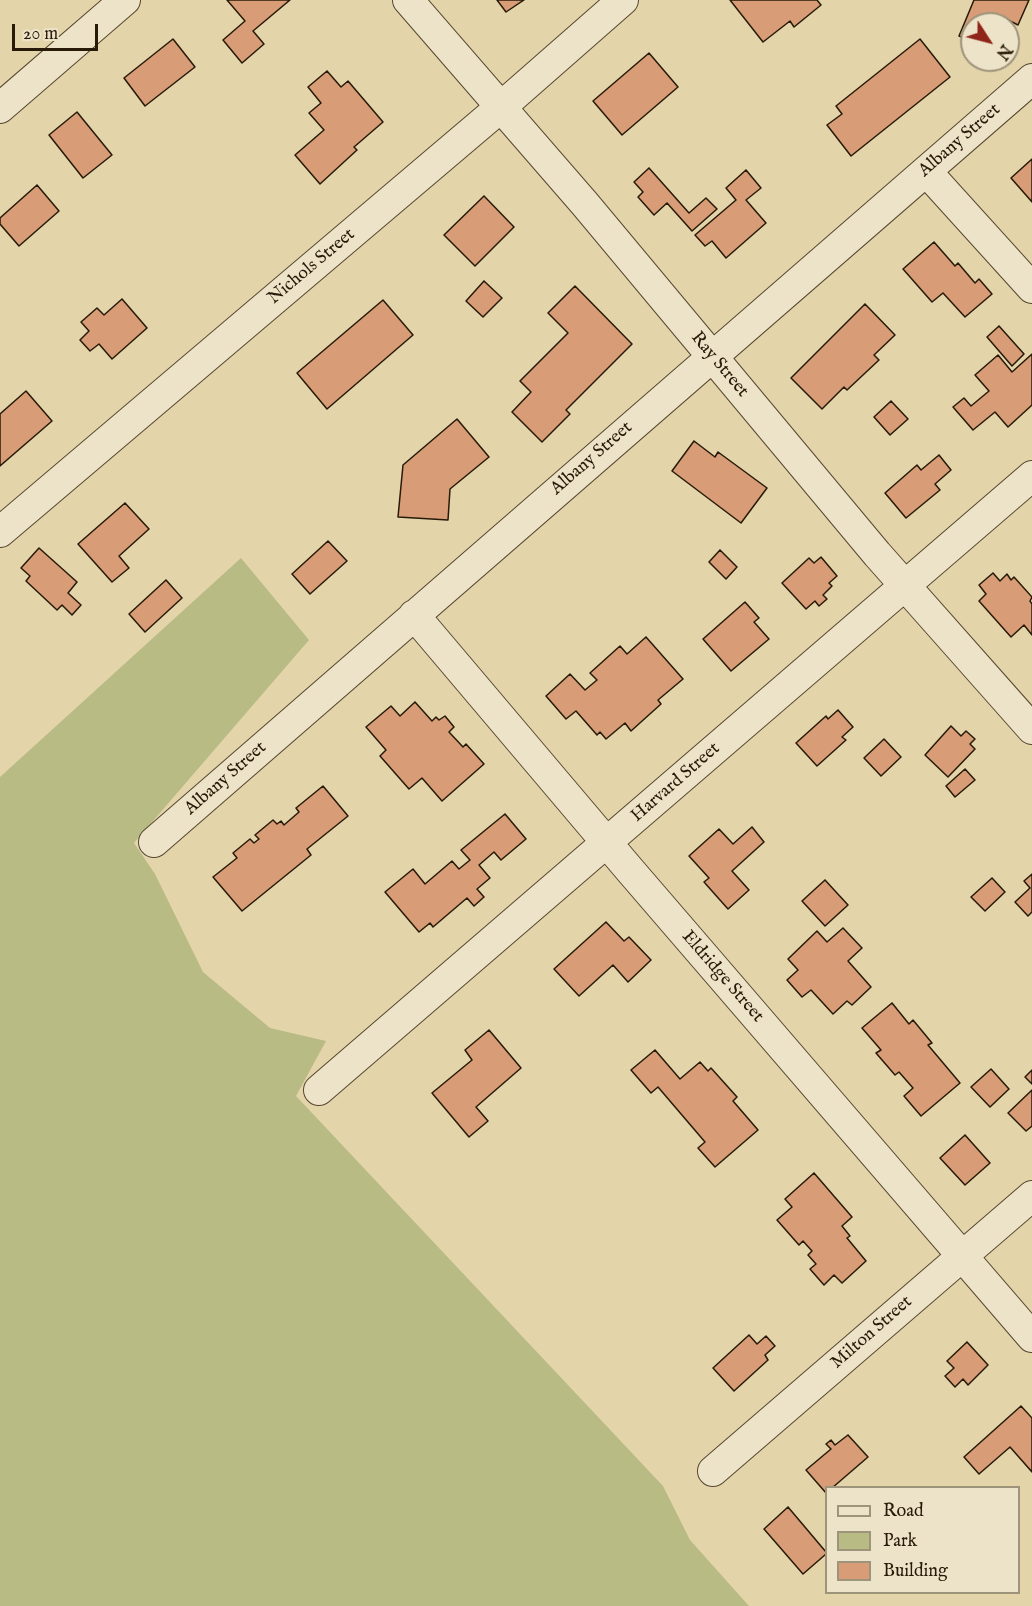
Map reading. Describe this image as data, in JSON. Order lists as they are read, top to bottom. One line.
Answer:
{"streets":{"street":["Albany Street","Nichols Street","Ray Street","Harvard Street","Eldridge Street","Milton Street"]},"crossings":[["Albany Street","Ray Street"],["Albany Street","Eldridge Street"],["Nichols Street","Ray Street"],["Ray Street","Harvard Street"],["Harvard Street","Eldridge Street"],["Eldridge Street","Milton Street"]],"legend":["Road","Park","Building"],"scale_bar":"20 m","north":"bottom right"}
